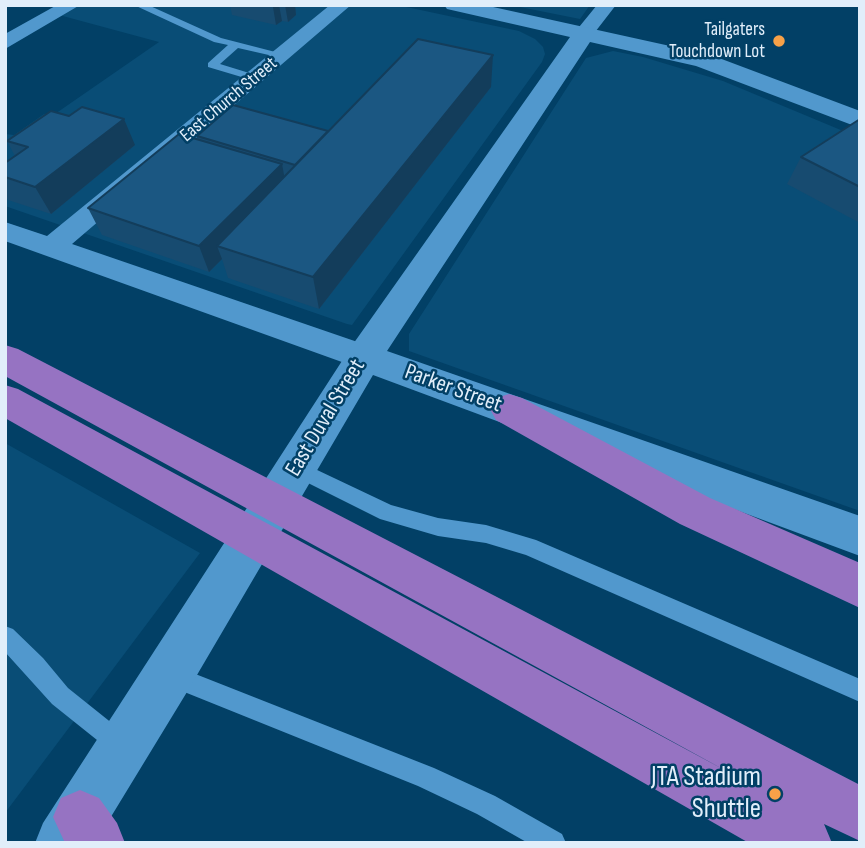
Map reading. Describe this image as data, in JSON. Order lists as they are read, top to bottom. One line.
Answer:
{"streets":{"street":["East Church Street","Parker Street","East Duval Street"]},"crossings":[["East Church Street","Parker Street"],["Parker Street","East Duval Street"]],"places":["Tailgaters Touchdown Lot","JTA Stadium Shuttle"]}
